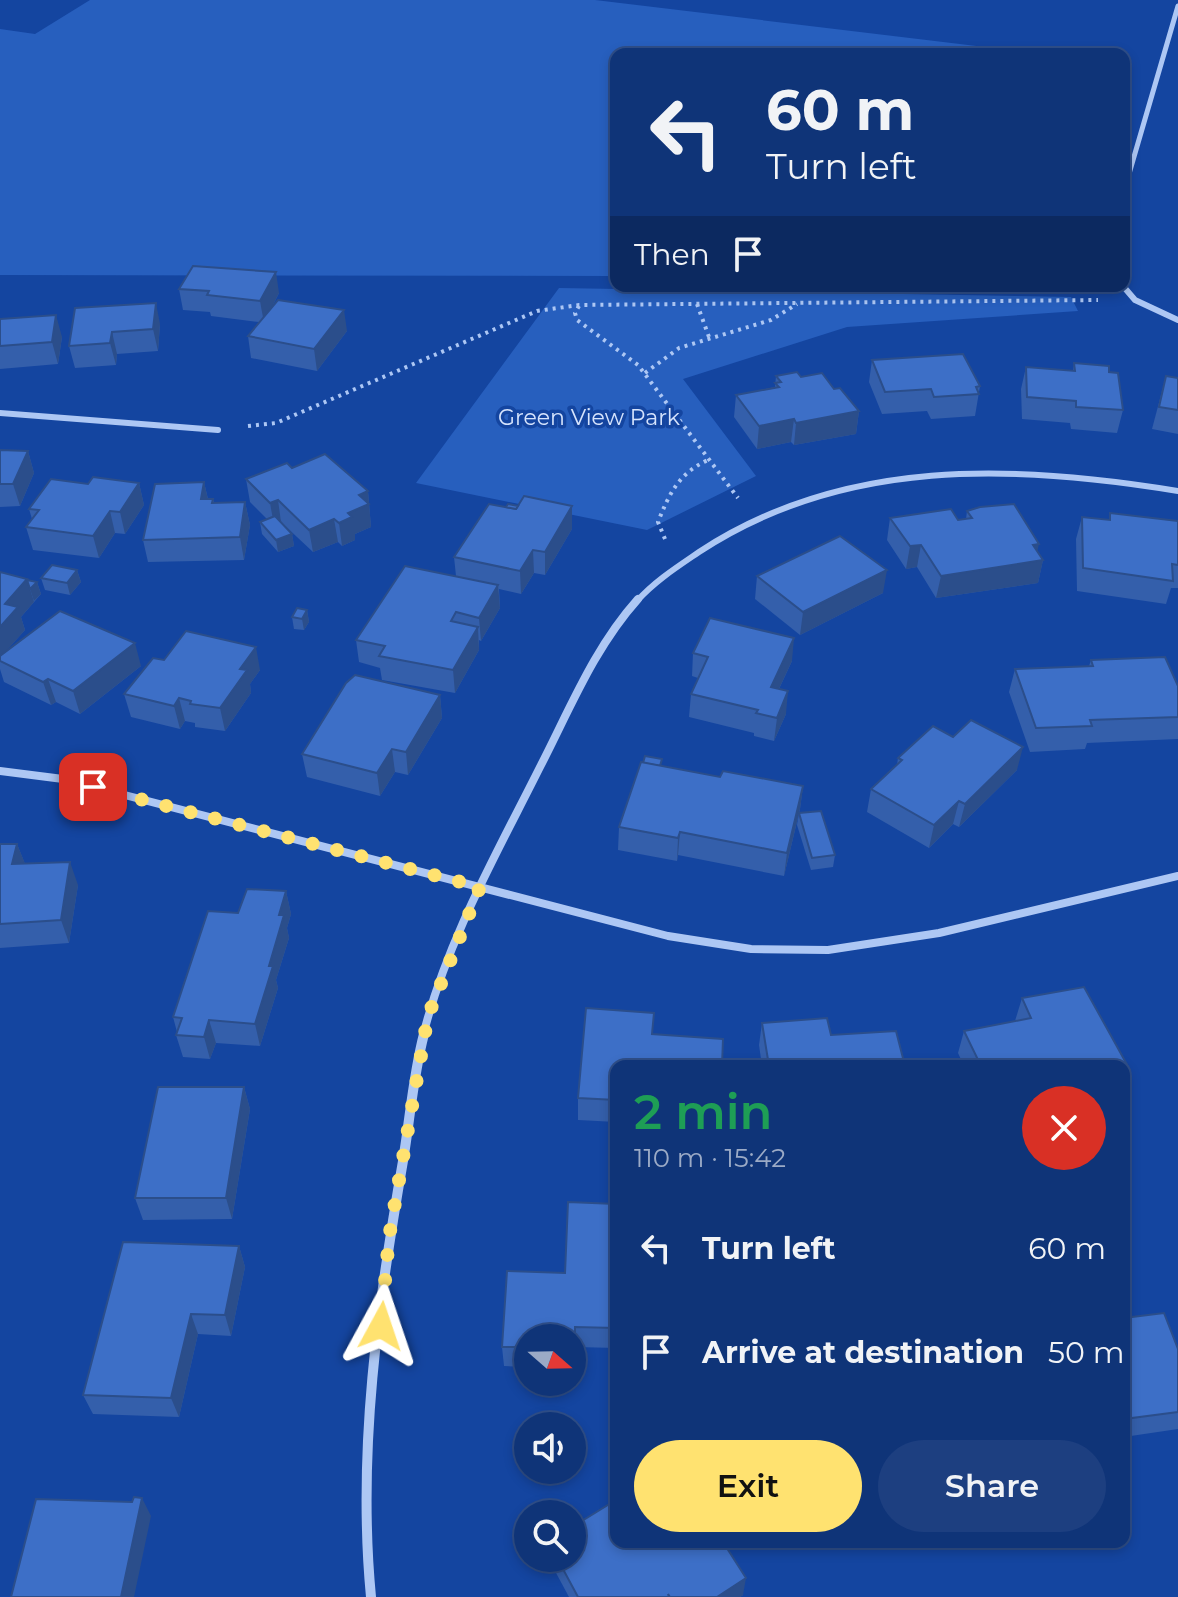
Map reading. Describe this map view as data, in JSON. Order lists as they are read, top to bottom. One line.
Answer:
{"parks":["Green View Park"],"north":"right","page":{"turn":["60 m","Turn left"],"then":"Then","heading":["2 min","110 m · 15:42"],"list":[{"name":"Turn left","value":"60 m"},{"name":"Arrive at destination","value":"50 m"}],"buttons":["Exit","Share"]}}
